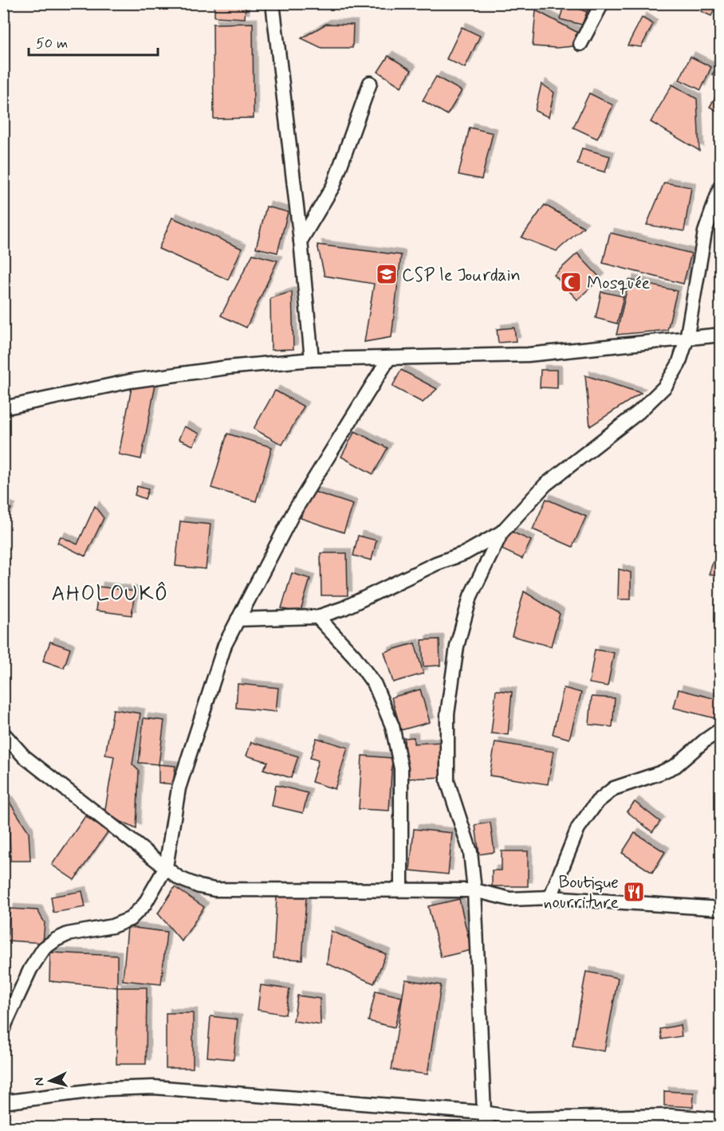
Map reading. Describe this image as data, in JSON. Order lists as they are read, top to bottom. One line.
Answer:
{"districts":["AHOLOUKÔ"],"places":{"school or university":["CSP le Jourdain"],"mosque":["Mosquée"],"restaurant":["Boutique nourriture"]},"scale_bar":"50 m","north":"left"}
